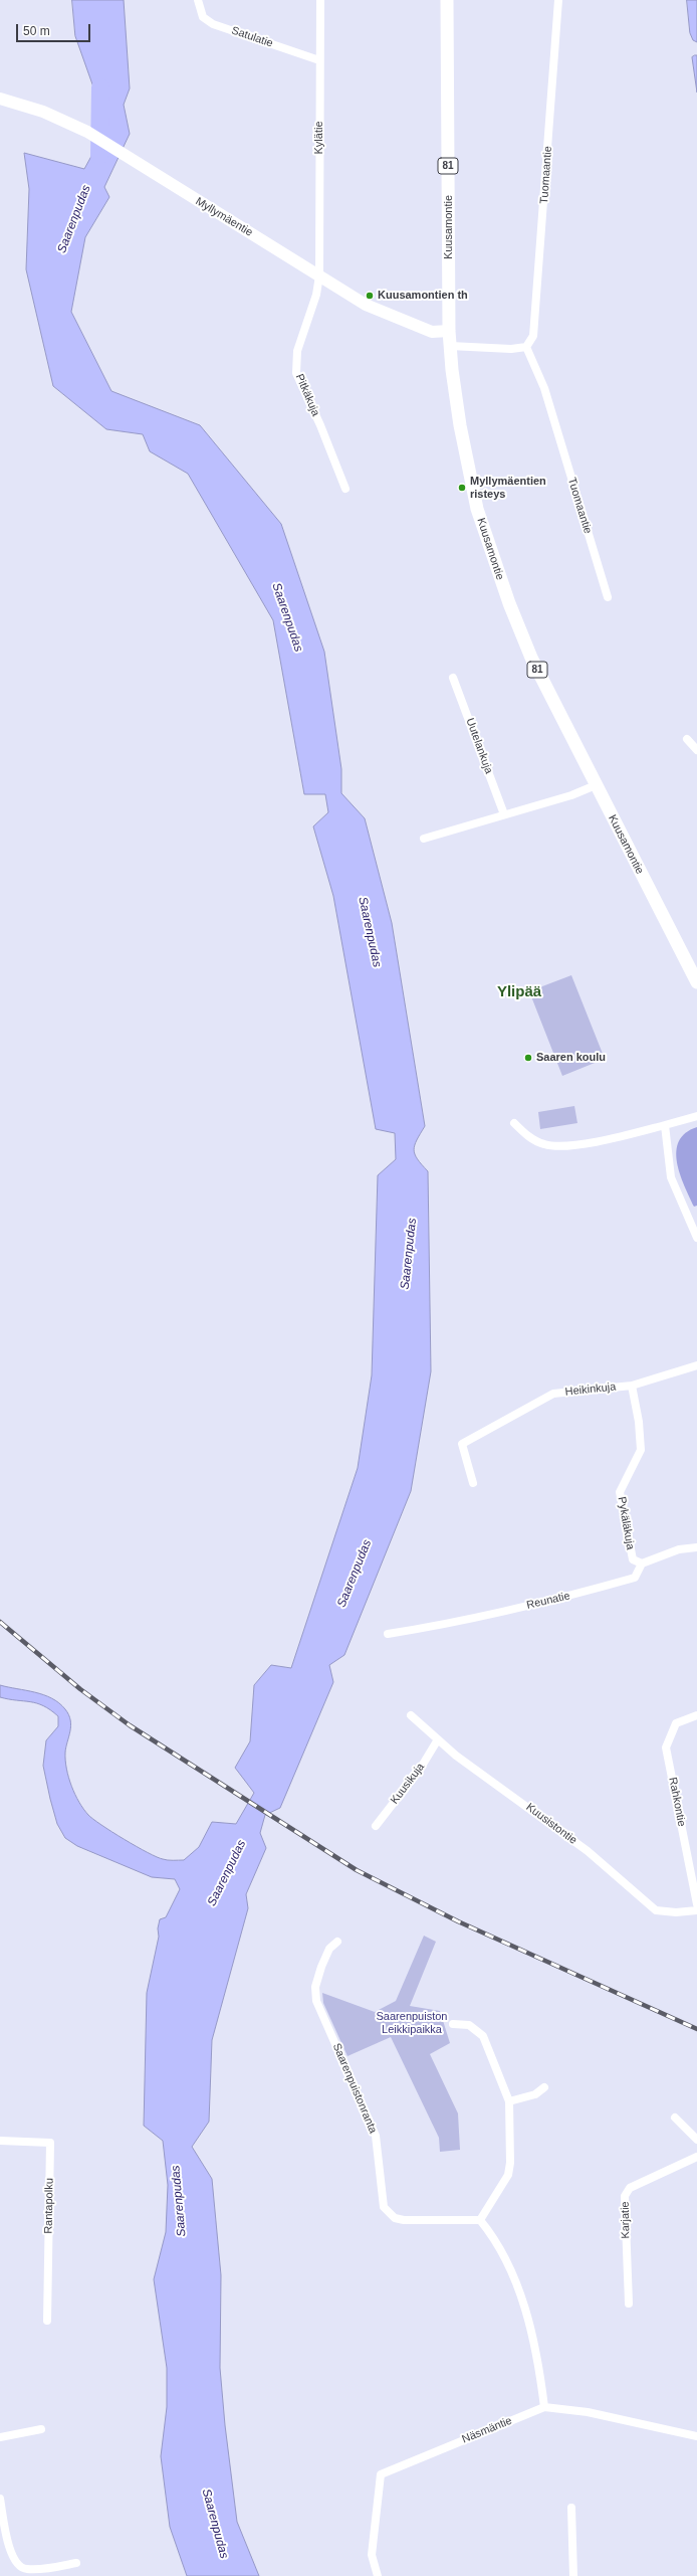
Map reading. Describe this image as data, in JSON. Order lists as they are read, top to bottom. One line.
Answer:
{"streets":{"main road":["81","Myllymäentie","Kuusamontie"],"street":["Satulatie","Kylätie","Tuomaantie","Pitkäkuja","Uutelankuja","Heikinkuja","Pykäläkuja","Reunatie","Kuusikuja","Rahkontie","Kuusistontie","Saarenpuistonranta","Rantapolku","Karjatie","Näsmäntie"]},"crossings":[["Satulatie","Kylätie"],["Kylätie","Myllymäentie"],["Kylätie","Pitkäkuja"],["Myllymäentie","Kuusamontie"],["Myllymäentie","Pitkäkuja"],["Heikinkuja","Pykäläkuja"],["Pykäläkuja","Reunatie"],["Kuusikuja","Kuusistontie"]],"districts":["Ylipää"],"water":["Saarenpudas"],"parks":["Saarenpuiston Leikkipaikka"],"places":["Kuusamontien th","Myllymäentien risteys","Saaren koulu"],"scale_bar":"50 m"}
